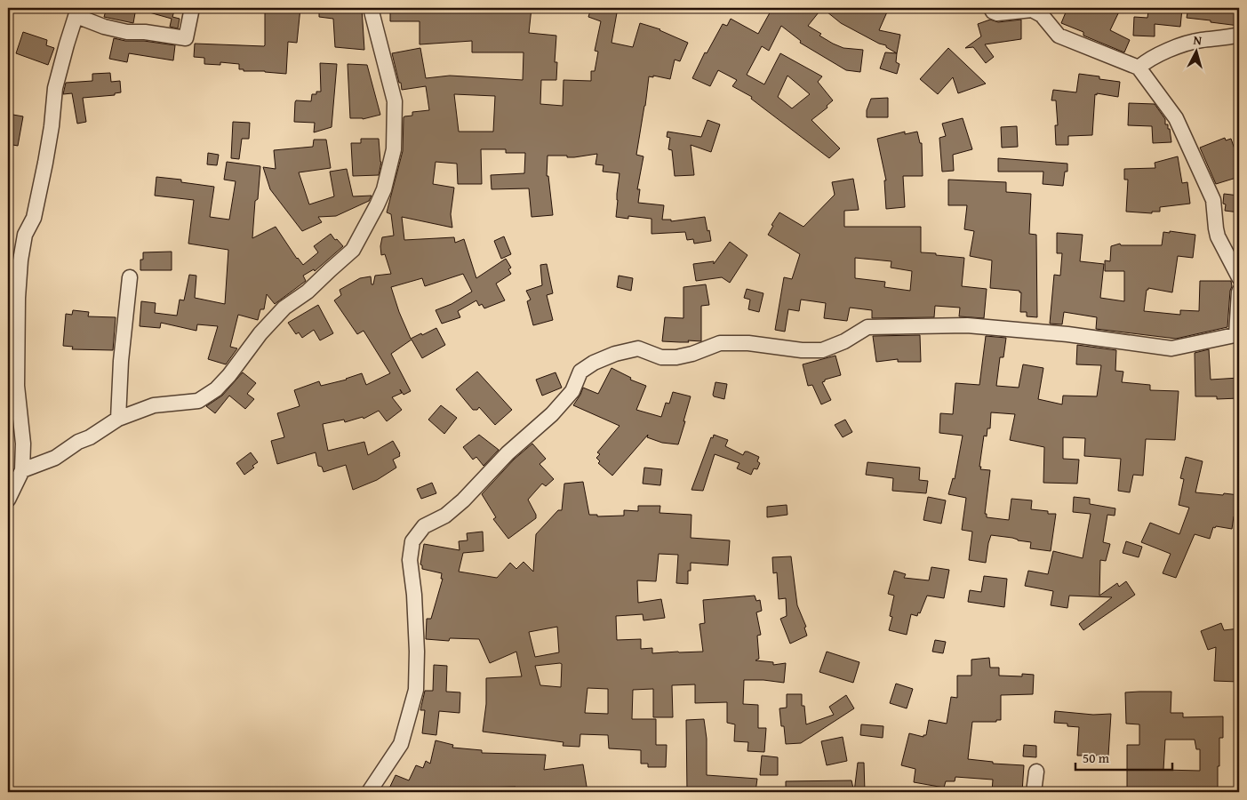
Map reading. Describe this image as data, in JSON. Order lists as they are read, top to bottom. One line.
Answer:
{"scale_bar":"50 m","north":"top"}
